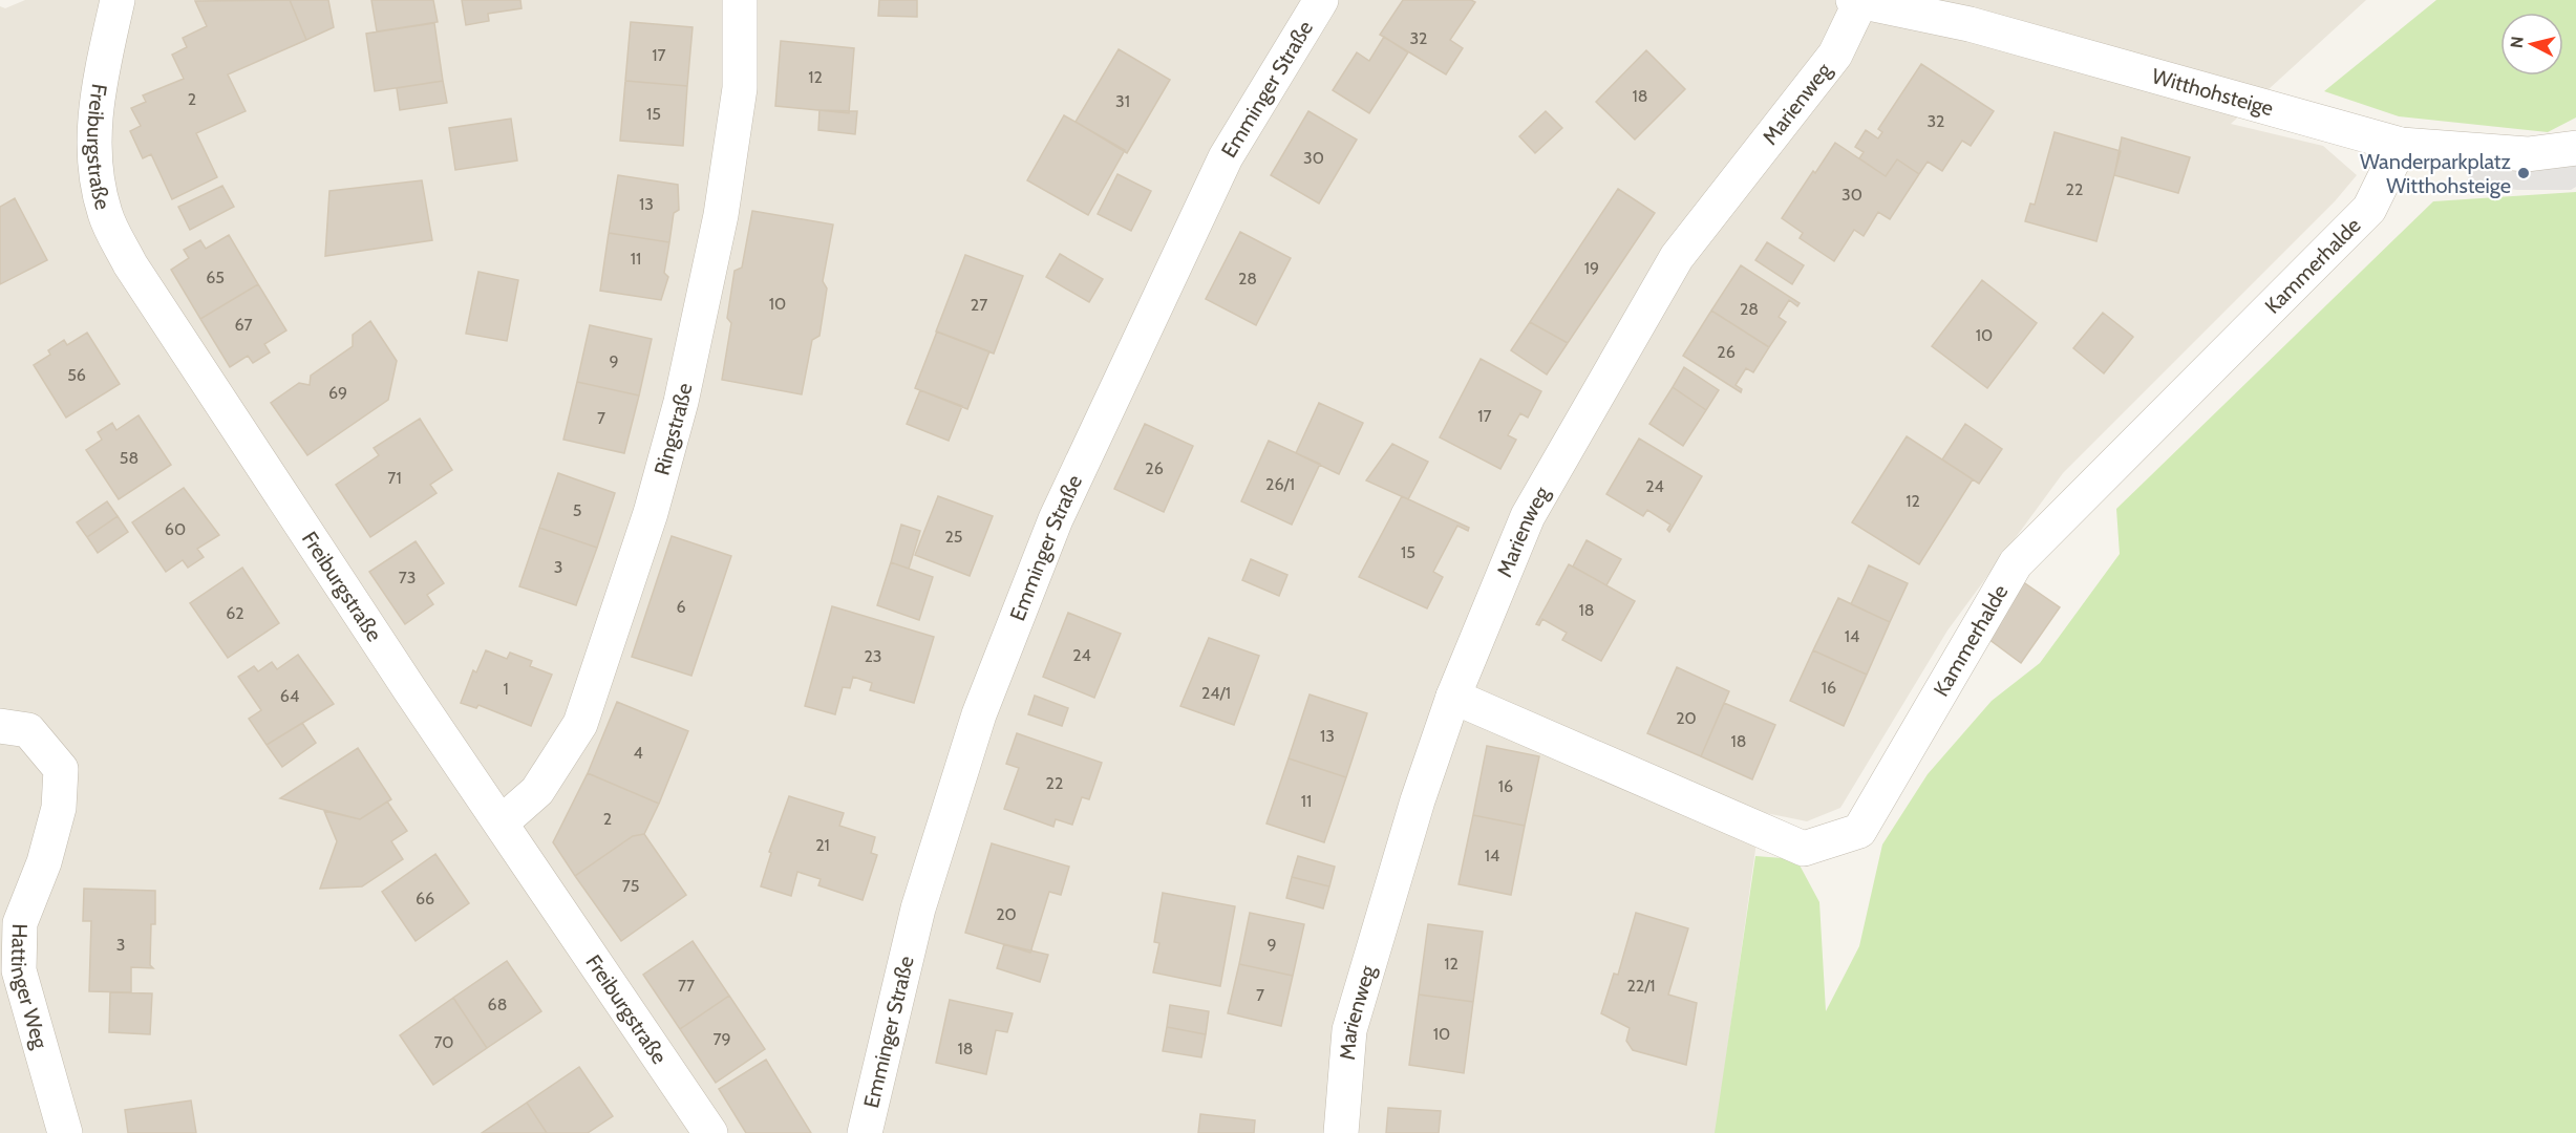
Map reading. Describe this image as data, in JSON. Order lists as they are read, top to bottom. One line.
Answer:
{"streets":{"street":["Emminger Straße","Witthohsteige","Marienweg","Freiburgstraße","Kammerhalde","Ringstraße","Hattinger Weg"]},"crossings":[["Witthohsteige","Marienweg"],["Witthohsteige","Kammerhalde"],["Marienweg","Kammerhalde"],["Freiburgstraße","Ringstraße"]],"places":["Wanderparkplatz Witthohsteige"],"house_numbers":["32","17","12","18","2","31","15","32","30","22","30","13","11","19","65","28","10","27","28","67","10","26","9","56","69","17","7","58","26","71","26/1","24","12","5","60","25","15","3","73","6","18","62","14","24","23","16","1","24/1","64","20","13","18","4","22","16","11","2","21","14","75","66","20","3","9","12","77","22/1","7","68","10","79","70","18"],"north":"left"}
